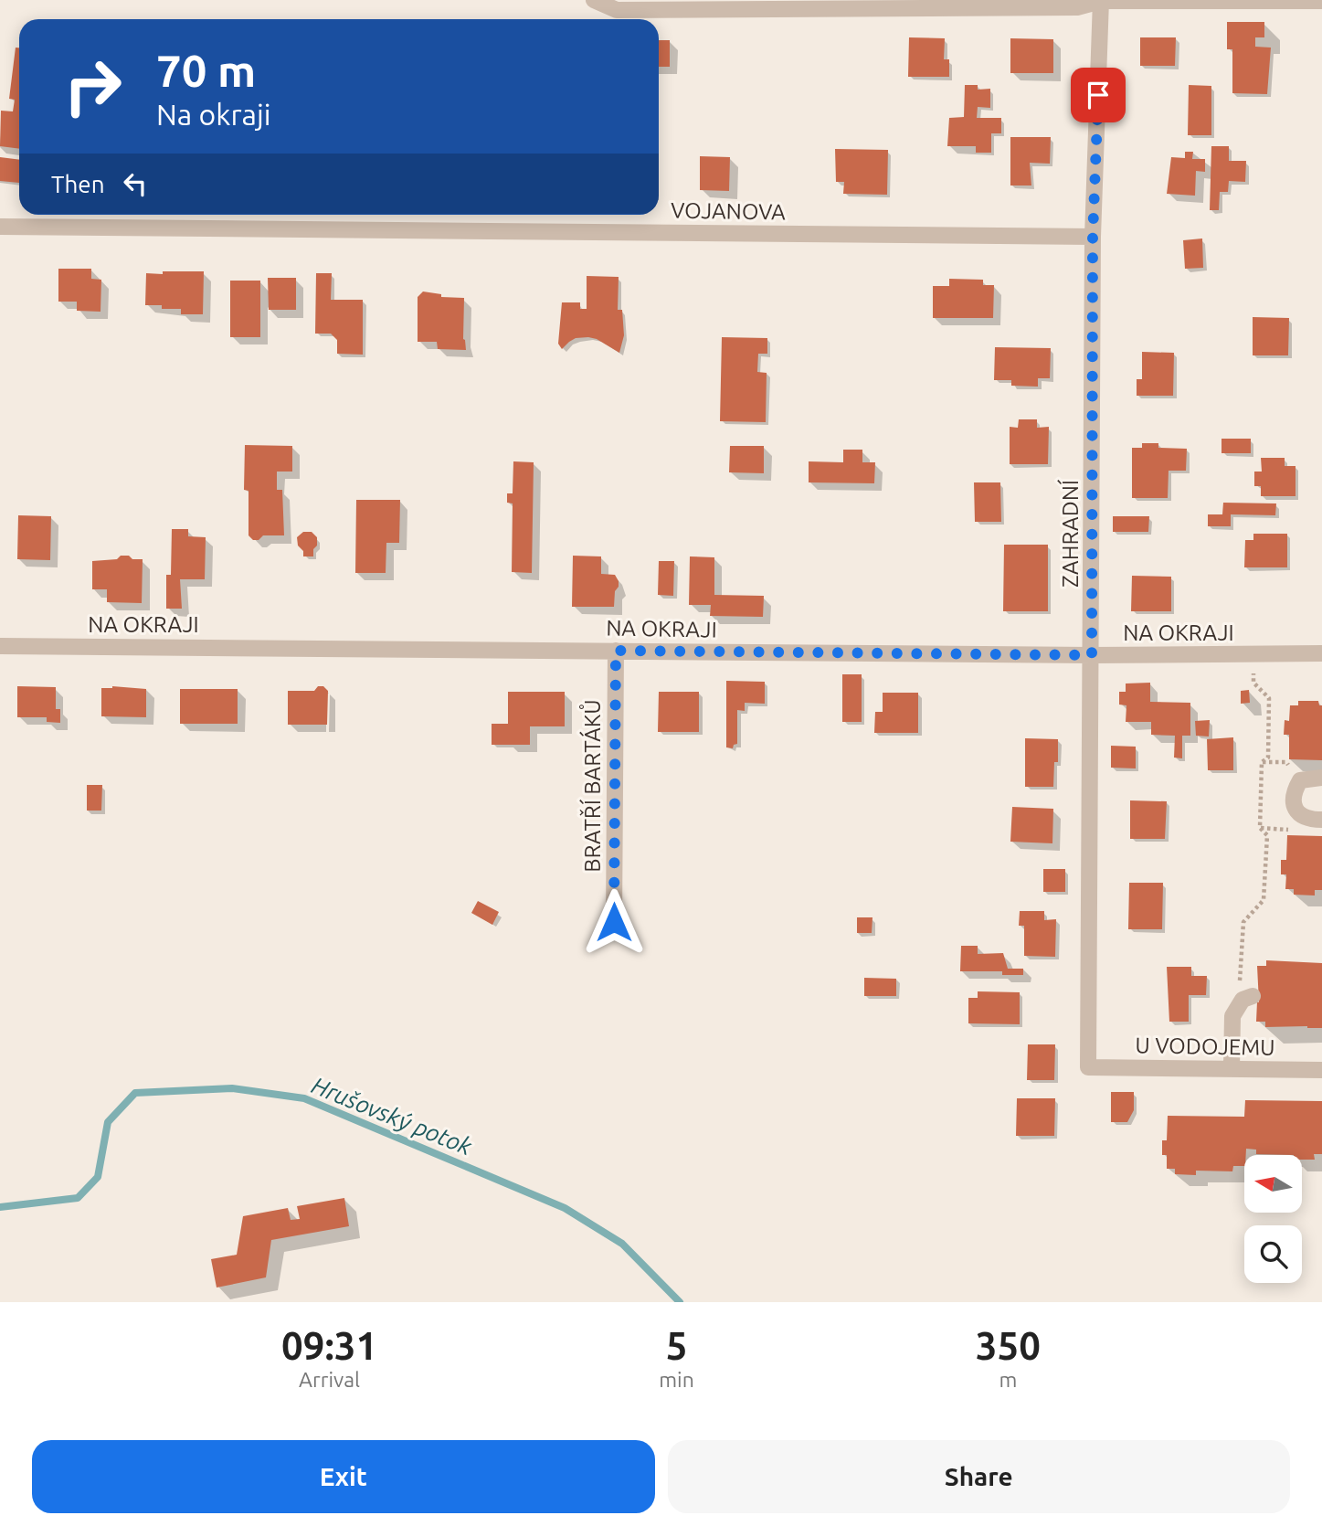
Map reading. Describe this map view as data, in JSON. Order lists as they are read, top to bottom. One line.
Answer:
{"streets":{"street":["VOJANOVA","ZAHRADNÍ","NA OKRAJI","BRATŘÍ BARTÁKŮ","U VODOJEMU"]},"crossings":[["VOJANOVA","ZAHRADNÍ"],["ZAHRADNÍ","NA OKRAJI"],["ZAHRADNÍ","U VODOJEMU"],["NA OKRAJI","BRATŘÍ BARTÁKŮ"]],"water":["Hrušovský potok"],"north":"left","page":{"turn":["70 m","Na okraji"],"then":"Then","eta":["09:31","Arrival","5","min","350","m"],"buttons":["Exit","Share"]}}
